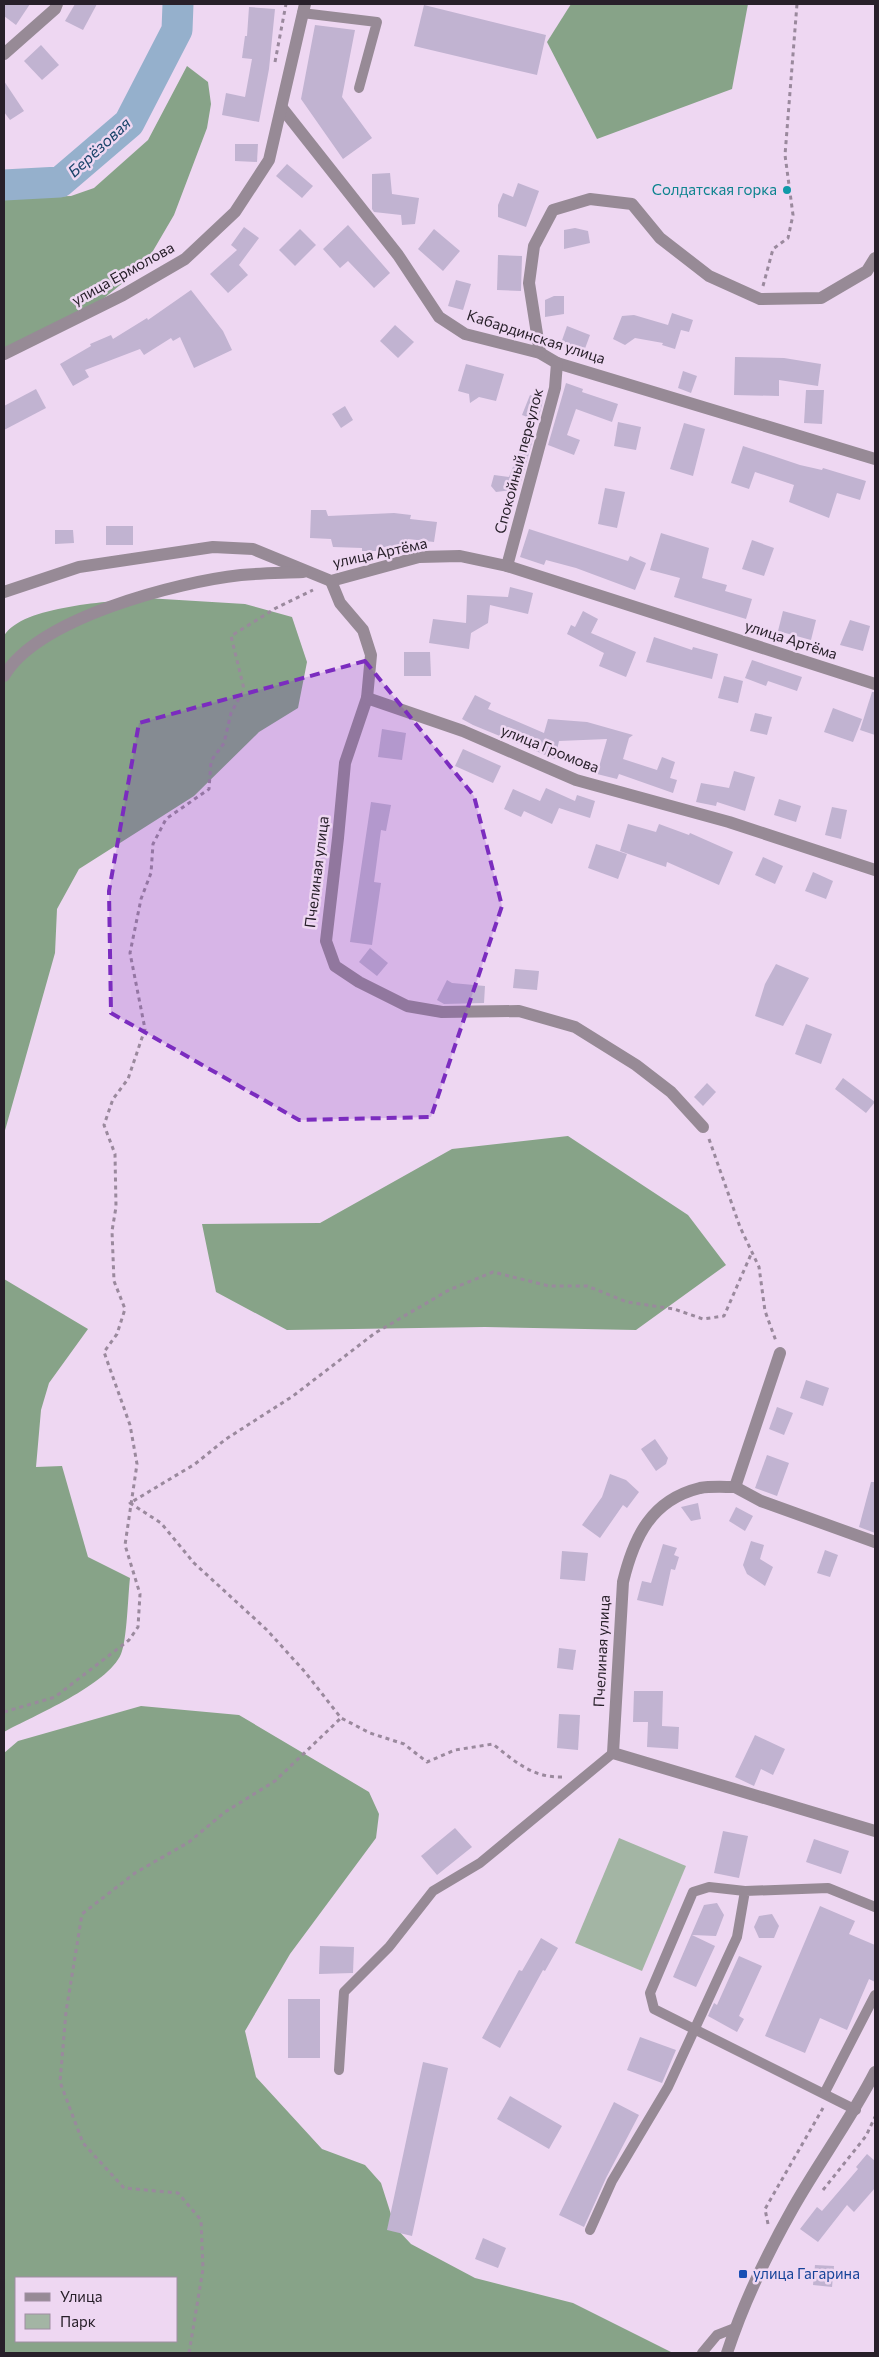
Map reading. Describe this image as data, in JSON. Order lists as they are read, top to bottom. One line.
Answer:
{"streets":{"street":["улица Ермолова","Кабардинская улица","Спокойный переулок","улица Артёма","улица Громова","Пчелиная улица"]},"crossings":[["улица Ермолова","Кабардинская улица"],["Кабардинская улица","Спокойный переулок"],["Спокойный переулок","улица Артёма"],["улица Громова","Пчелиная улица"]],"water":["Берёзовая"],"places":{"other":["Солдатская горка"],"transit":["улица Гагарина"]},"legend":["Улица","Парк"]}
